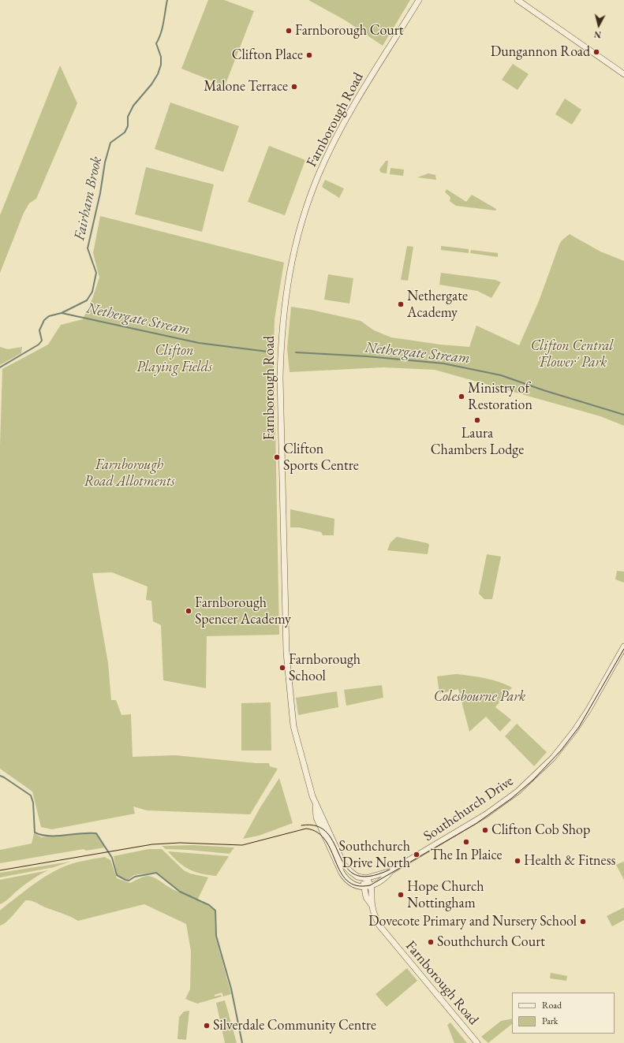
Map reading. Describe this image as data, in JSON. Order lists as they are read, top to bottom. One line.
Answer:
{"streets":{"street":["Farnborough Road","Southchurch Drive"]},"crossings":[["Farnborough Road","Southchurch Drive"]],"water":["Fairham Brook","Nethergate Stream"],"parks":["Clifton Central 'Flower' Park","Clifton Playing Fields","Farnborough Road Allotments","Colesbourne Park"],"places":["Farnborough Court","Dungannon Road","Clifton Place","Malone Terrace","Nethergate Academy","Ministry of Restoration","Laura Chambers Lodge","Clifton Sports Centre","Farnborough Spencer Academy","Farnborough School","Clifton Cob Shop","The In Plaice","Southchurch Drive North","Health & Fitness","Hope Church Nottingham","Dovecote Primary and Nursery School","Southchurch Court","Silverdale Community Centre"],"legend":["Road","Park"],"north":"bottom"}
